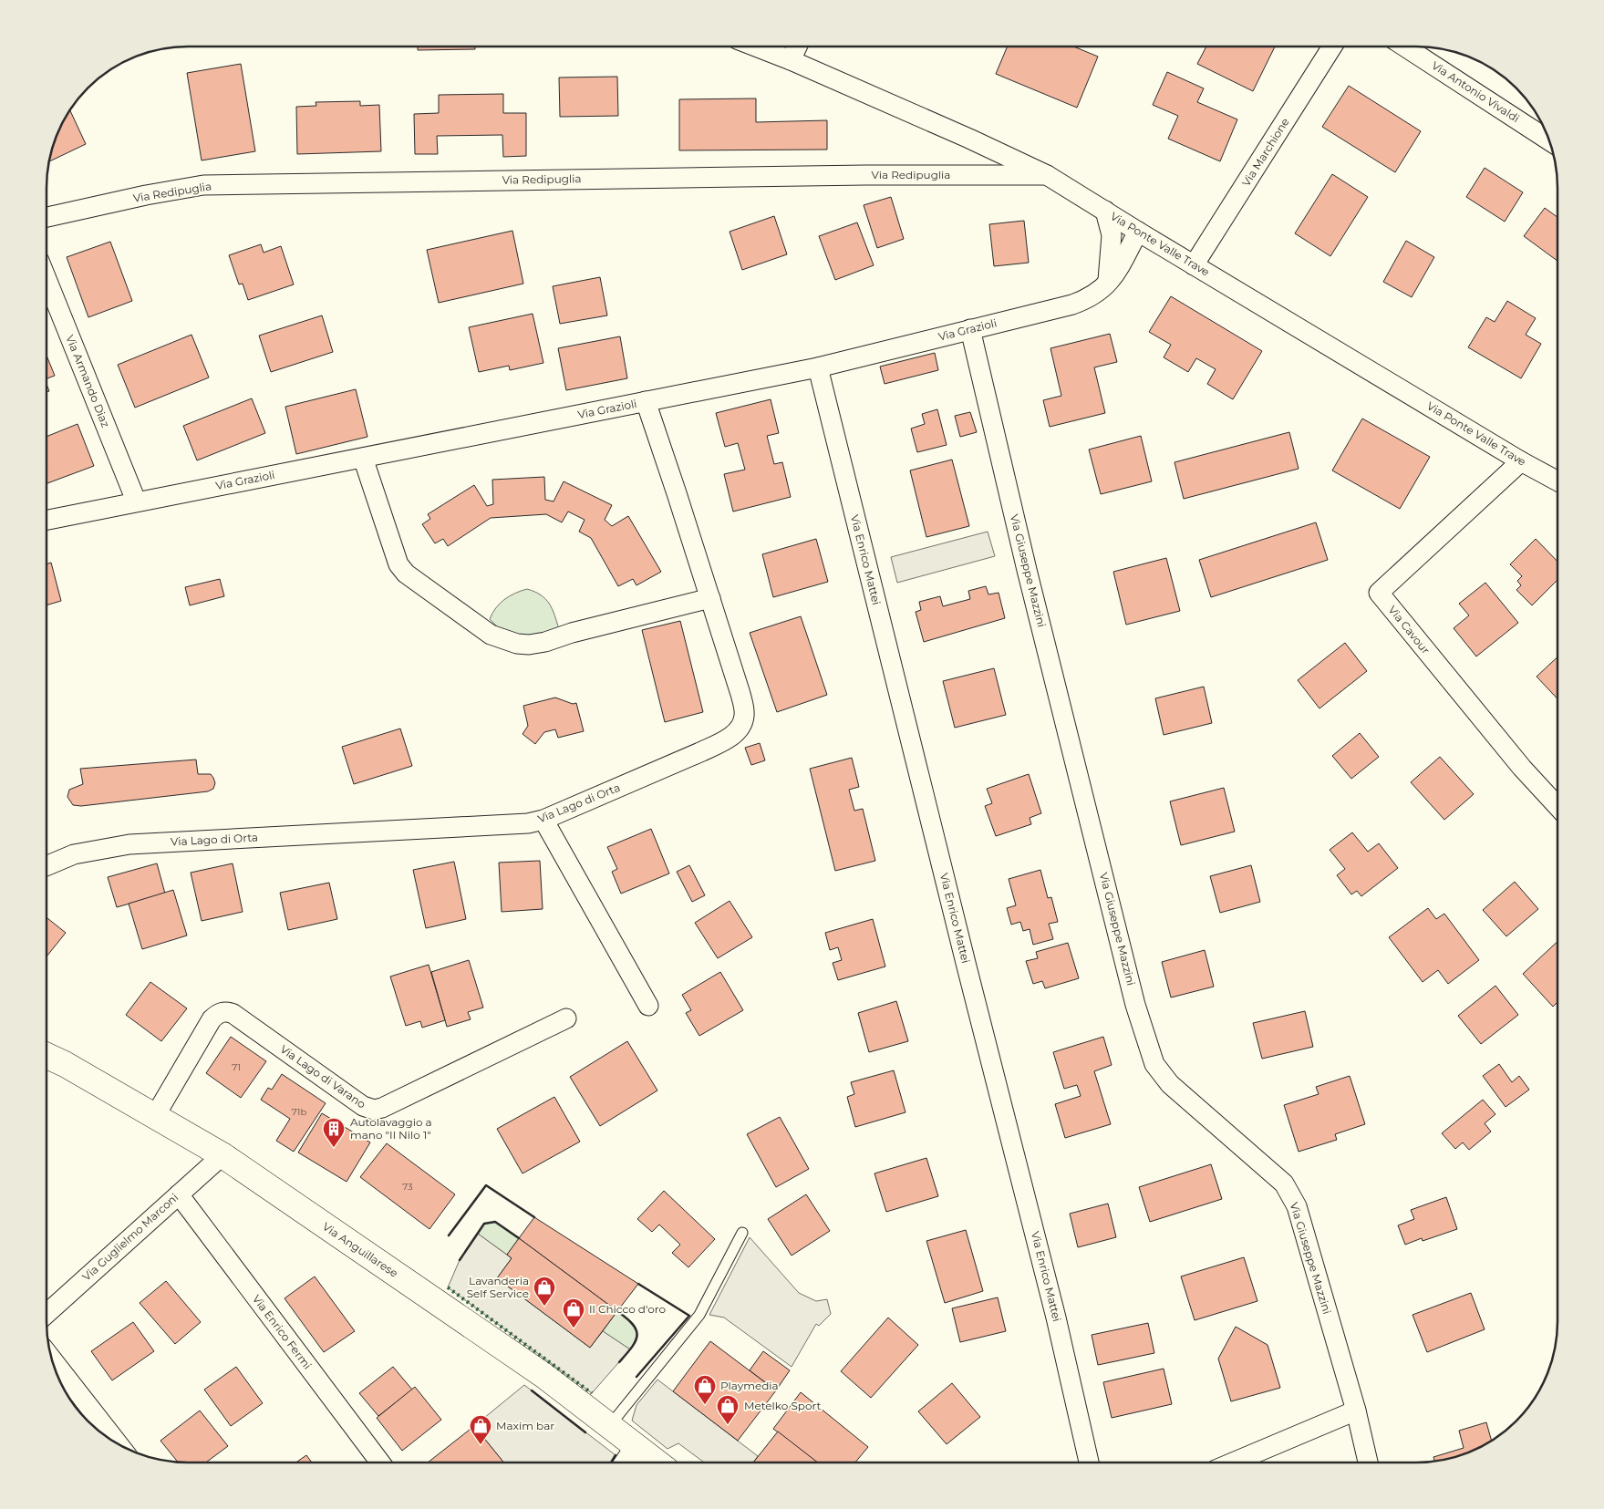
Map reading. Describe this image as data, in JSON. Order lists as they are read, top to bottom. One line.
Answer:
{"streets":{"main road":["Via Anguillarese"],"street":["Via Antonio Vivaldi","Via Marchione","Via Redipuglia","Via Ponte Valle Trave","Via Grazioli","Via Armando Diaz","Via Enrico Mattei","Via Giuseppe Mazzini","Via Cavour","Via Lago di Orta","Via Lago di Varano","Via Guglielmo Marconi","Via Enrico Fermi"]},"crossings":[["Via Marchione","Via Ponte Valle Trave"],["Via Redipuglia","Via Ponte Valle Trave"],["Via Ponte Valle Trave","Via Grazioli"],["Via Ponte Valle Trave","Via Cavour"],["Via Grazioli","Via Armando Diaz"],["Via Grazioli","Via Enrico Mattei"],["Via Grazioli","Via Giuseppe Mazzini"],["Via Grazioli","Via Lago di Orta"],["Via Lago di Varano","Via Anguillarese"],["Via Guglielmo Marconi","Via Anguillarese"],["Via Guglielmo Marconi","Via Enrico Fermi"]],"places":{"building":["Autolavaggio a mano \"Il Nilo 1\""],"shop":["Lavanderia Self Service","Il Chicco d'oro","Playmedia","Metelko Sport","Maxim bar"]},"house_numbers":["71","71b","73"]}
